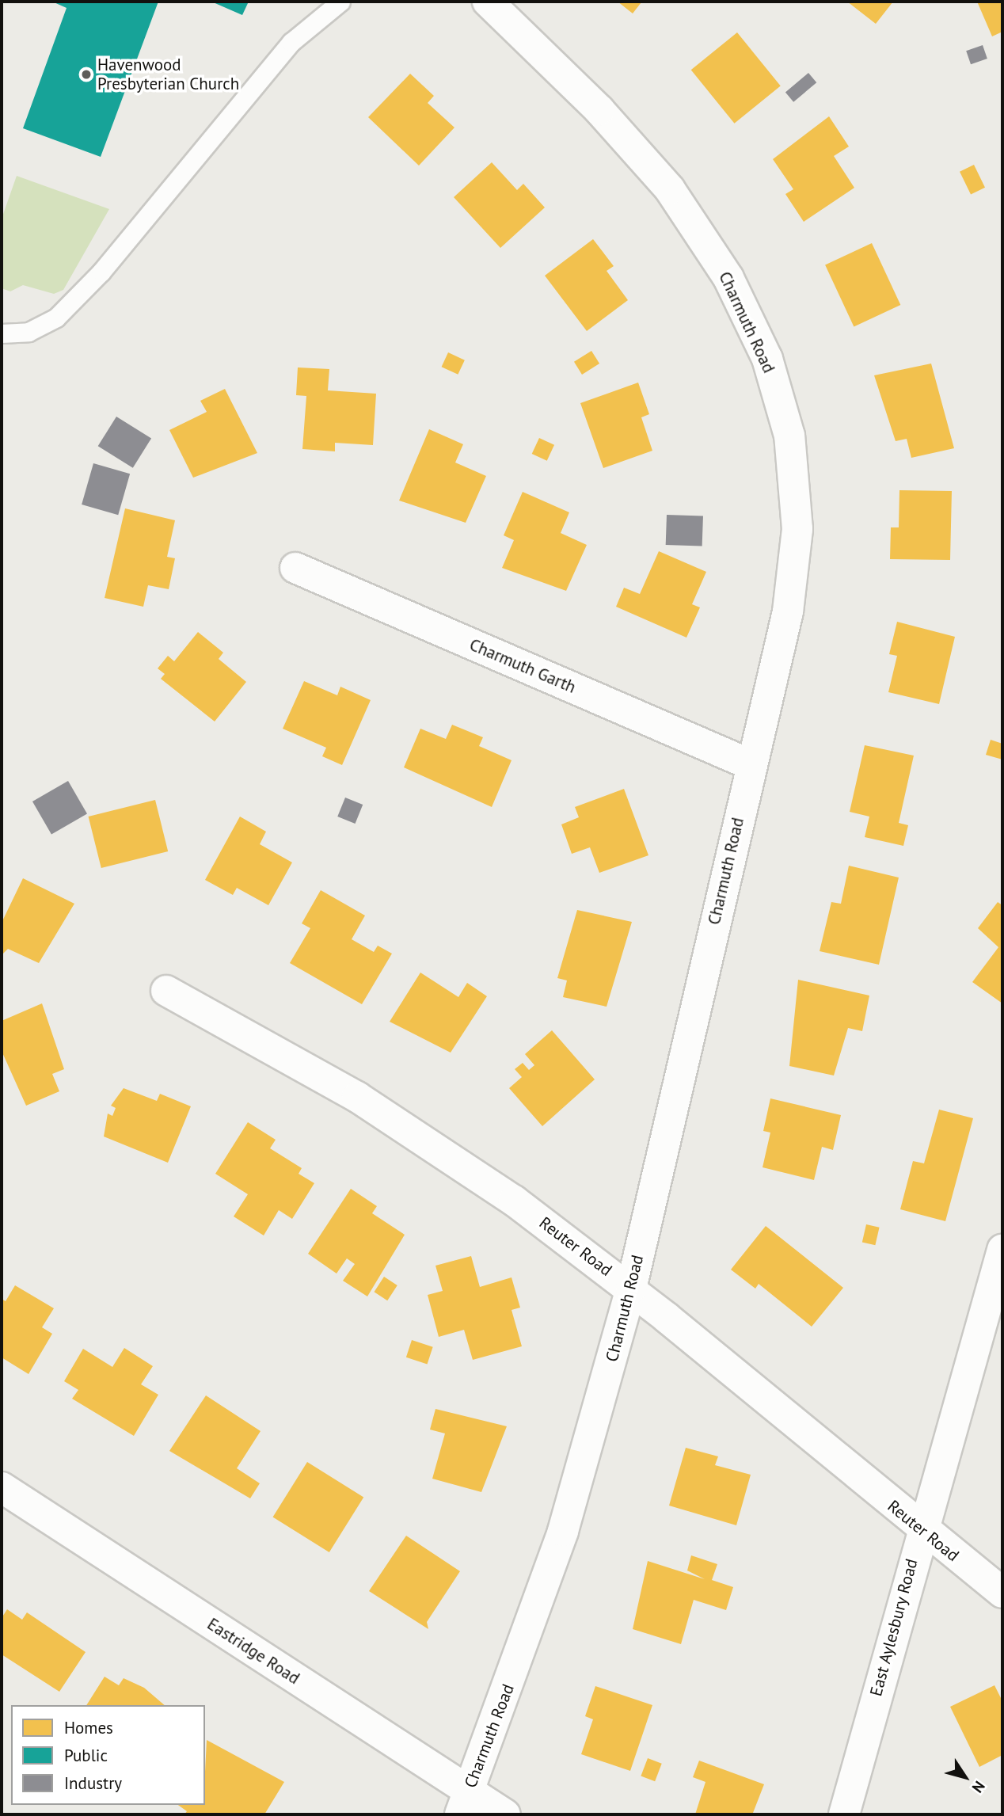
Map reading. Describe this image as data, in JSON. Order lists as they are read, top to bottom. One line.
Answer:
{"streets":{"street":["Charmuth Road","Charmuth Garth","Reuter Road","East Aylesbury Road","Eastridge Road"]},"crossings":[["Charmuth Road","Charmuth Garth"],["Charmuth Road","Reuter Road"],["Charmuth Road","Eastridge Road"],["Reuter Road","East Aylesbury Road"]],"places":["Havenwood Presbyterian Church"],"legend":["Homes","Public","Industry"],"north":"bottom right"}
